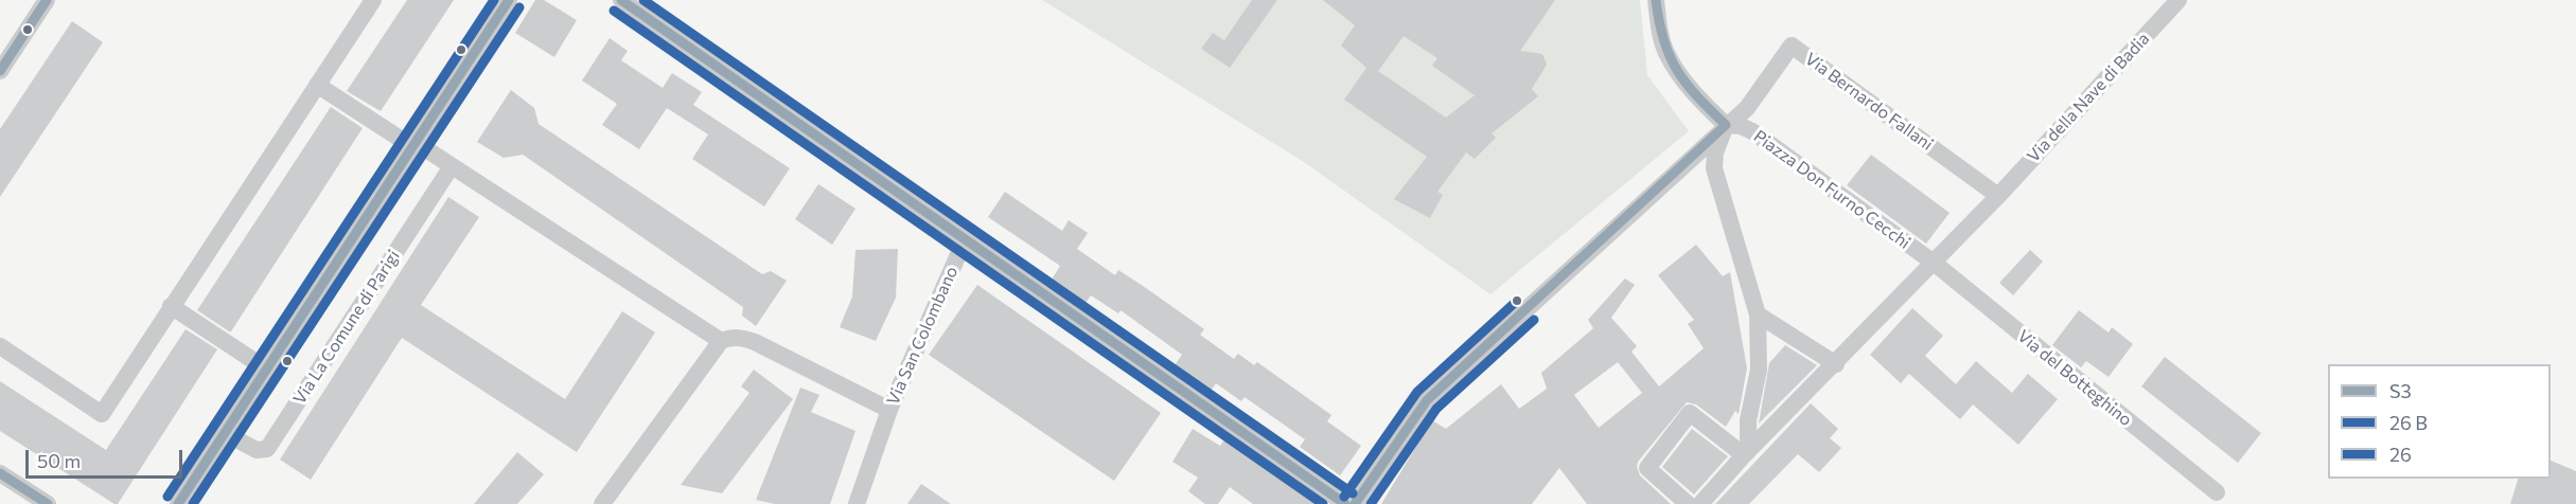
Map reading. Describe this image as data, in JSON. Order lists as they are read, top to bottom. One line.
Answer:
{"streets":{"street":["Via della Nave di Badia","Via Bernardo Fallani","Piazza Don Furno Cecchi","Via La Comune di Parigi","Via San Colombano","Via del Botteghino"]},"crossings":[["Via della Nave di Badia","Via Bernardo Fallani"],["Via Bernardo Fallani","Piazza Don Furno Cecchi"],["Piazza Don Furno Cecchi","Via del Botteghino"]],"lines":["transit line S3","transit line 26"],"legend":["S3","26 B","26"],"scale_bar":"50 m"}
